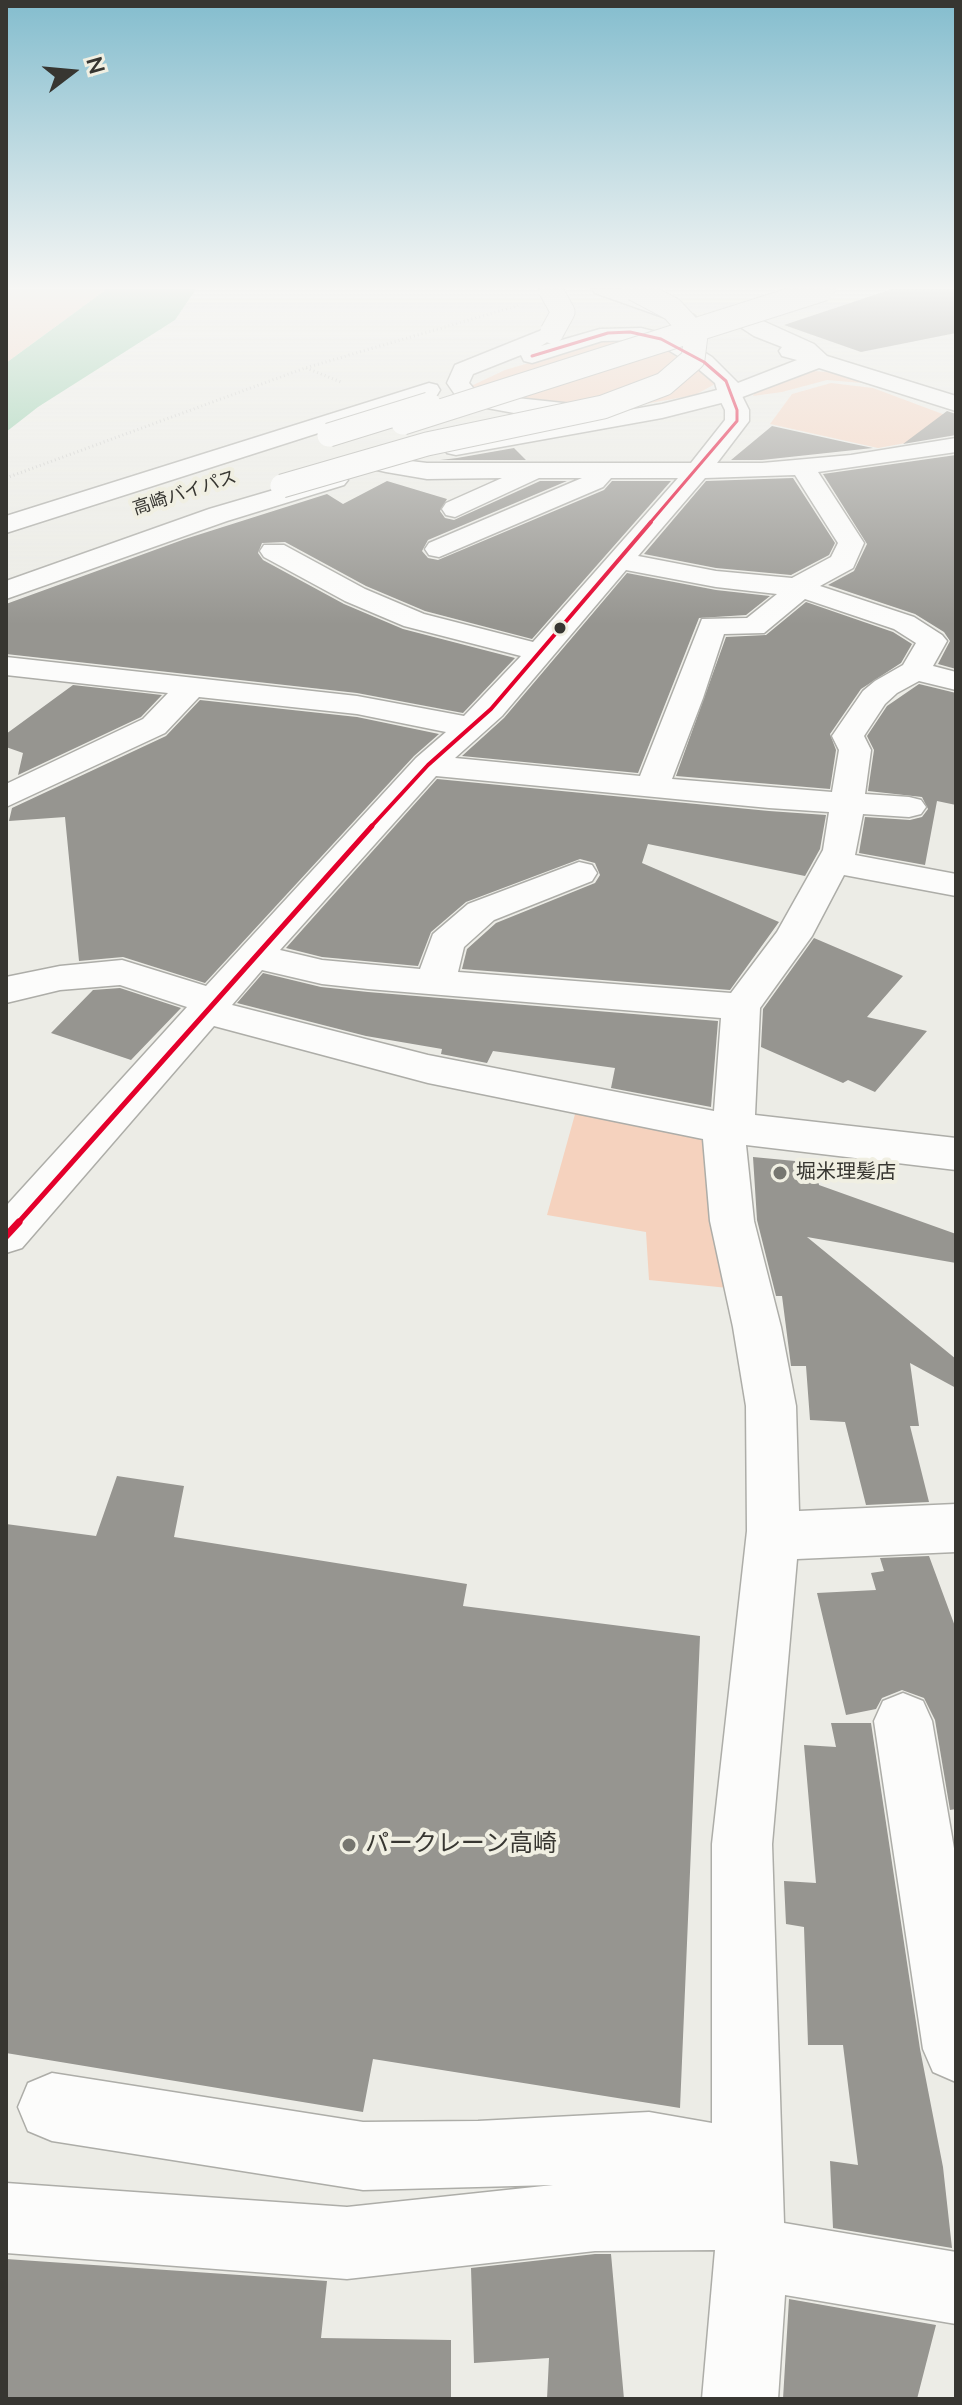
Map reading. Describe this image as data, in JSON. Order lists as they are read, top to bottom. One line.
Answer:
{"streets":{"main road":["高崎バイパス"]},"places":["堀米理髪店","パークレーン高崎"],"north":"right"}
